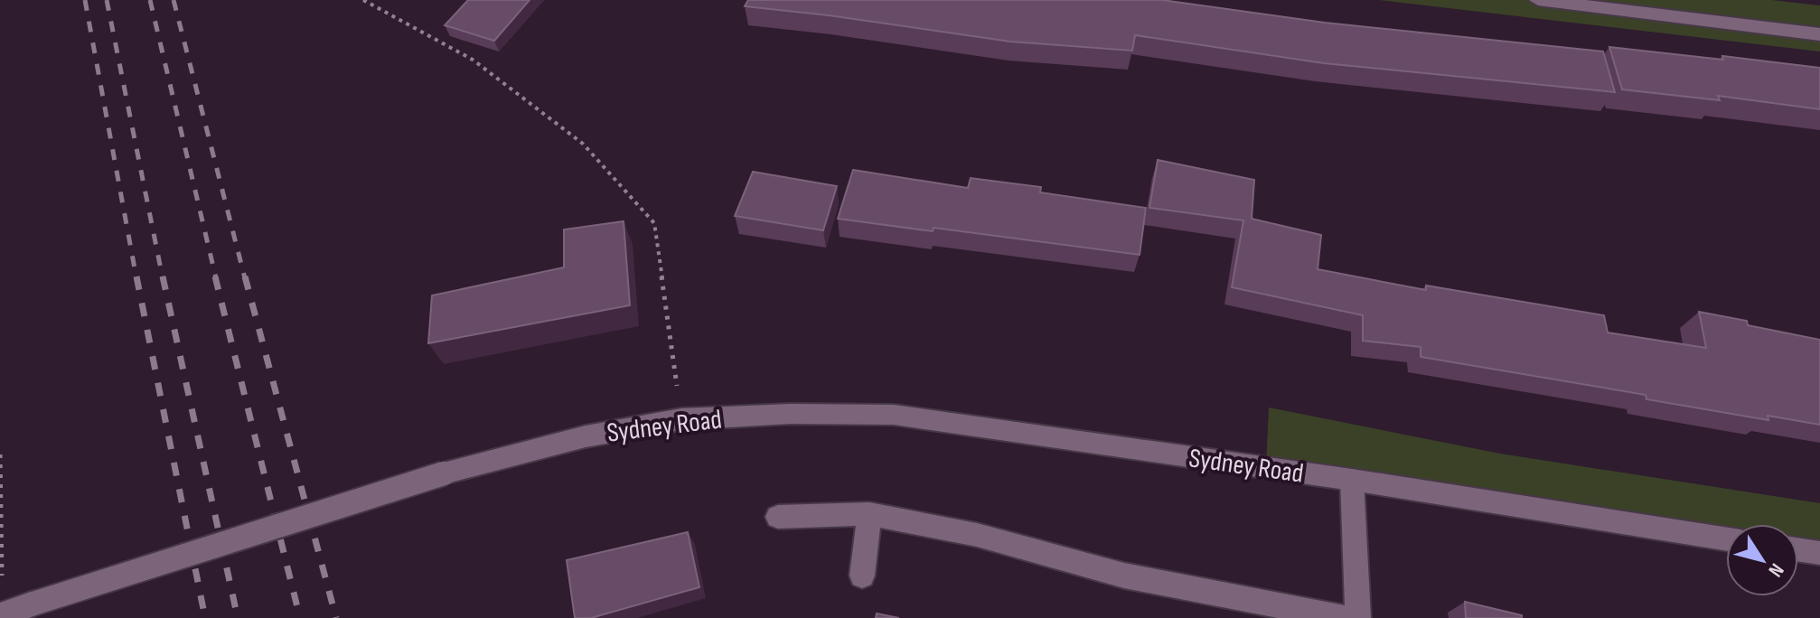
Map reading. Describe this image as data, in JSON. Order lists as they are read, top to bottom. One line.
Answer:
{"streets":{"street":["Sydney Road"]},"north":"bottom right"}
